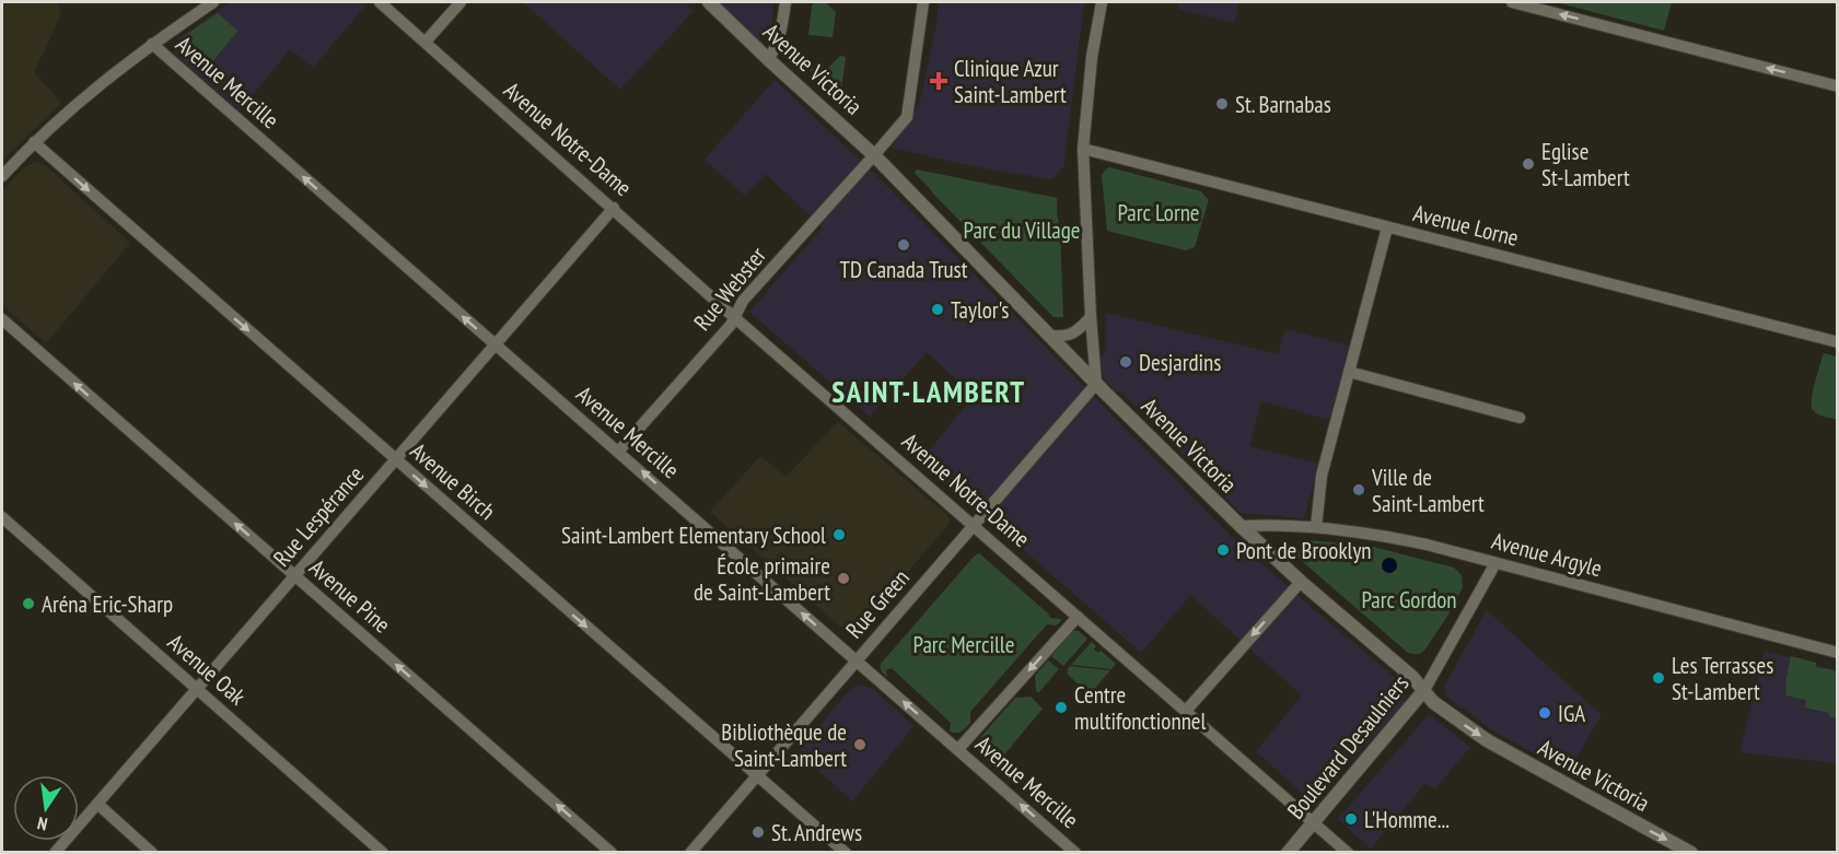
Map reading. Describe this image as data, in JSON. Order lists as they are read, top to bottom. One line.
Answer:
{"streets":{"street":["Avenue Victoria","Avenue Mercille","Avenue Notre-Dame","Avenue Lorne","Rue Webster","Avenue Birch","Rue Lespérance","Avenue Argyle","Avenue Pine","Rue Green","Avenue Oak","Boulevard Desaulniers"]},"crossings":[["Avenue Victoria","Rue Webster"],["Avenue Victoria","Avenue Argyle"],["Avenue Victoria","Rue Green"],["Avenue Victoria","Boulevard Desaulniers"],["Avenue Mercille","Rue Webster"],["Avenue Mercille","Rue Lespérance"],["Avenue Mercille","Rue Green"],["Avenue Notre-Dame","Rue Webster"],["Avenue Notre-Dame","Rue Lespérance"],["Avenue Notre-Dame","Rue Green"],["Avenue Notre-Dame","Boulevard Desaulniers"],["Avenue Birch","Rue Lespérance"],["Avenue Birch","Rue Green"],["Rue Lespérance","Avenue Pine"],["Rue Lespérance","Avenue Oak"],["Avenue Argyle","Boulevard Desaulniers"]],"one_way":["Avenue Mercille","Avenue Birch","Avenue Pine"],"districts":["SAINT-LAMBERT"],"parks":["Parc Lorne","Parc du Village","Parc Gordon","Parc Mercille"],"places":{"health":["Clinique Azur Saint-Lambert"],"other":["St. Barnabas","Eglise St-Lambert","TD Canada Trust","Taylor's","Desjardins","Ville de Saint-Lambert","Saint-Lambert Elementary School","Pont de Brooklyn","École primaire de Saint-Lambert","Aréna Eric-Sharp","Les Terrasses St-Lambert","Centre multifonctionnel","IGA","Bibliothèque de Saint-Lambert","L'Homme...","St. Andrews"]},"north":"bottom"}
